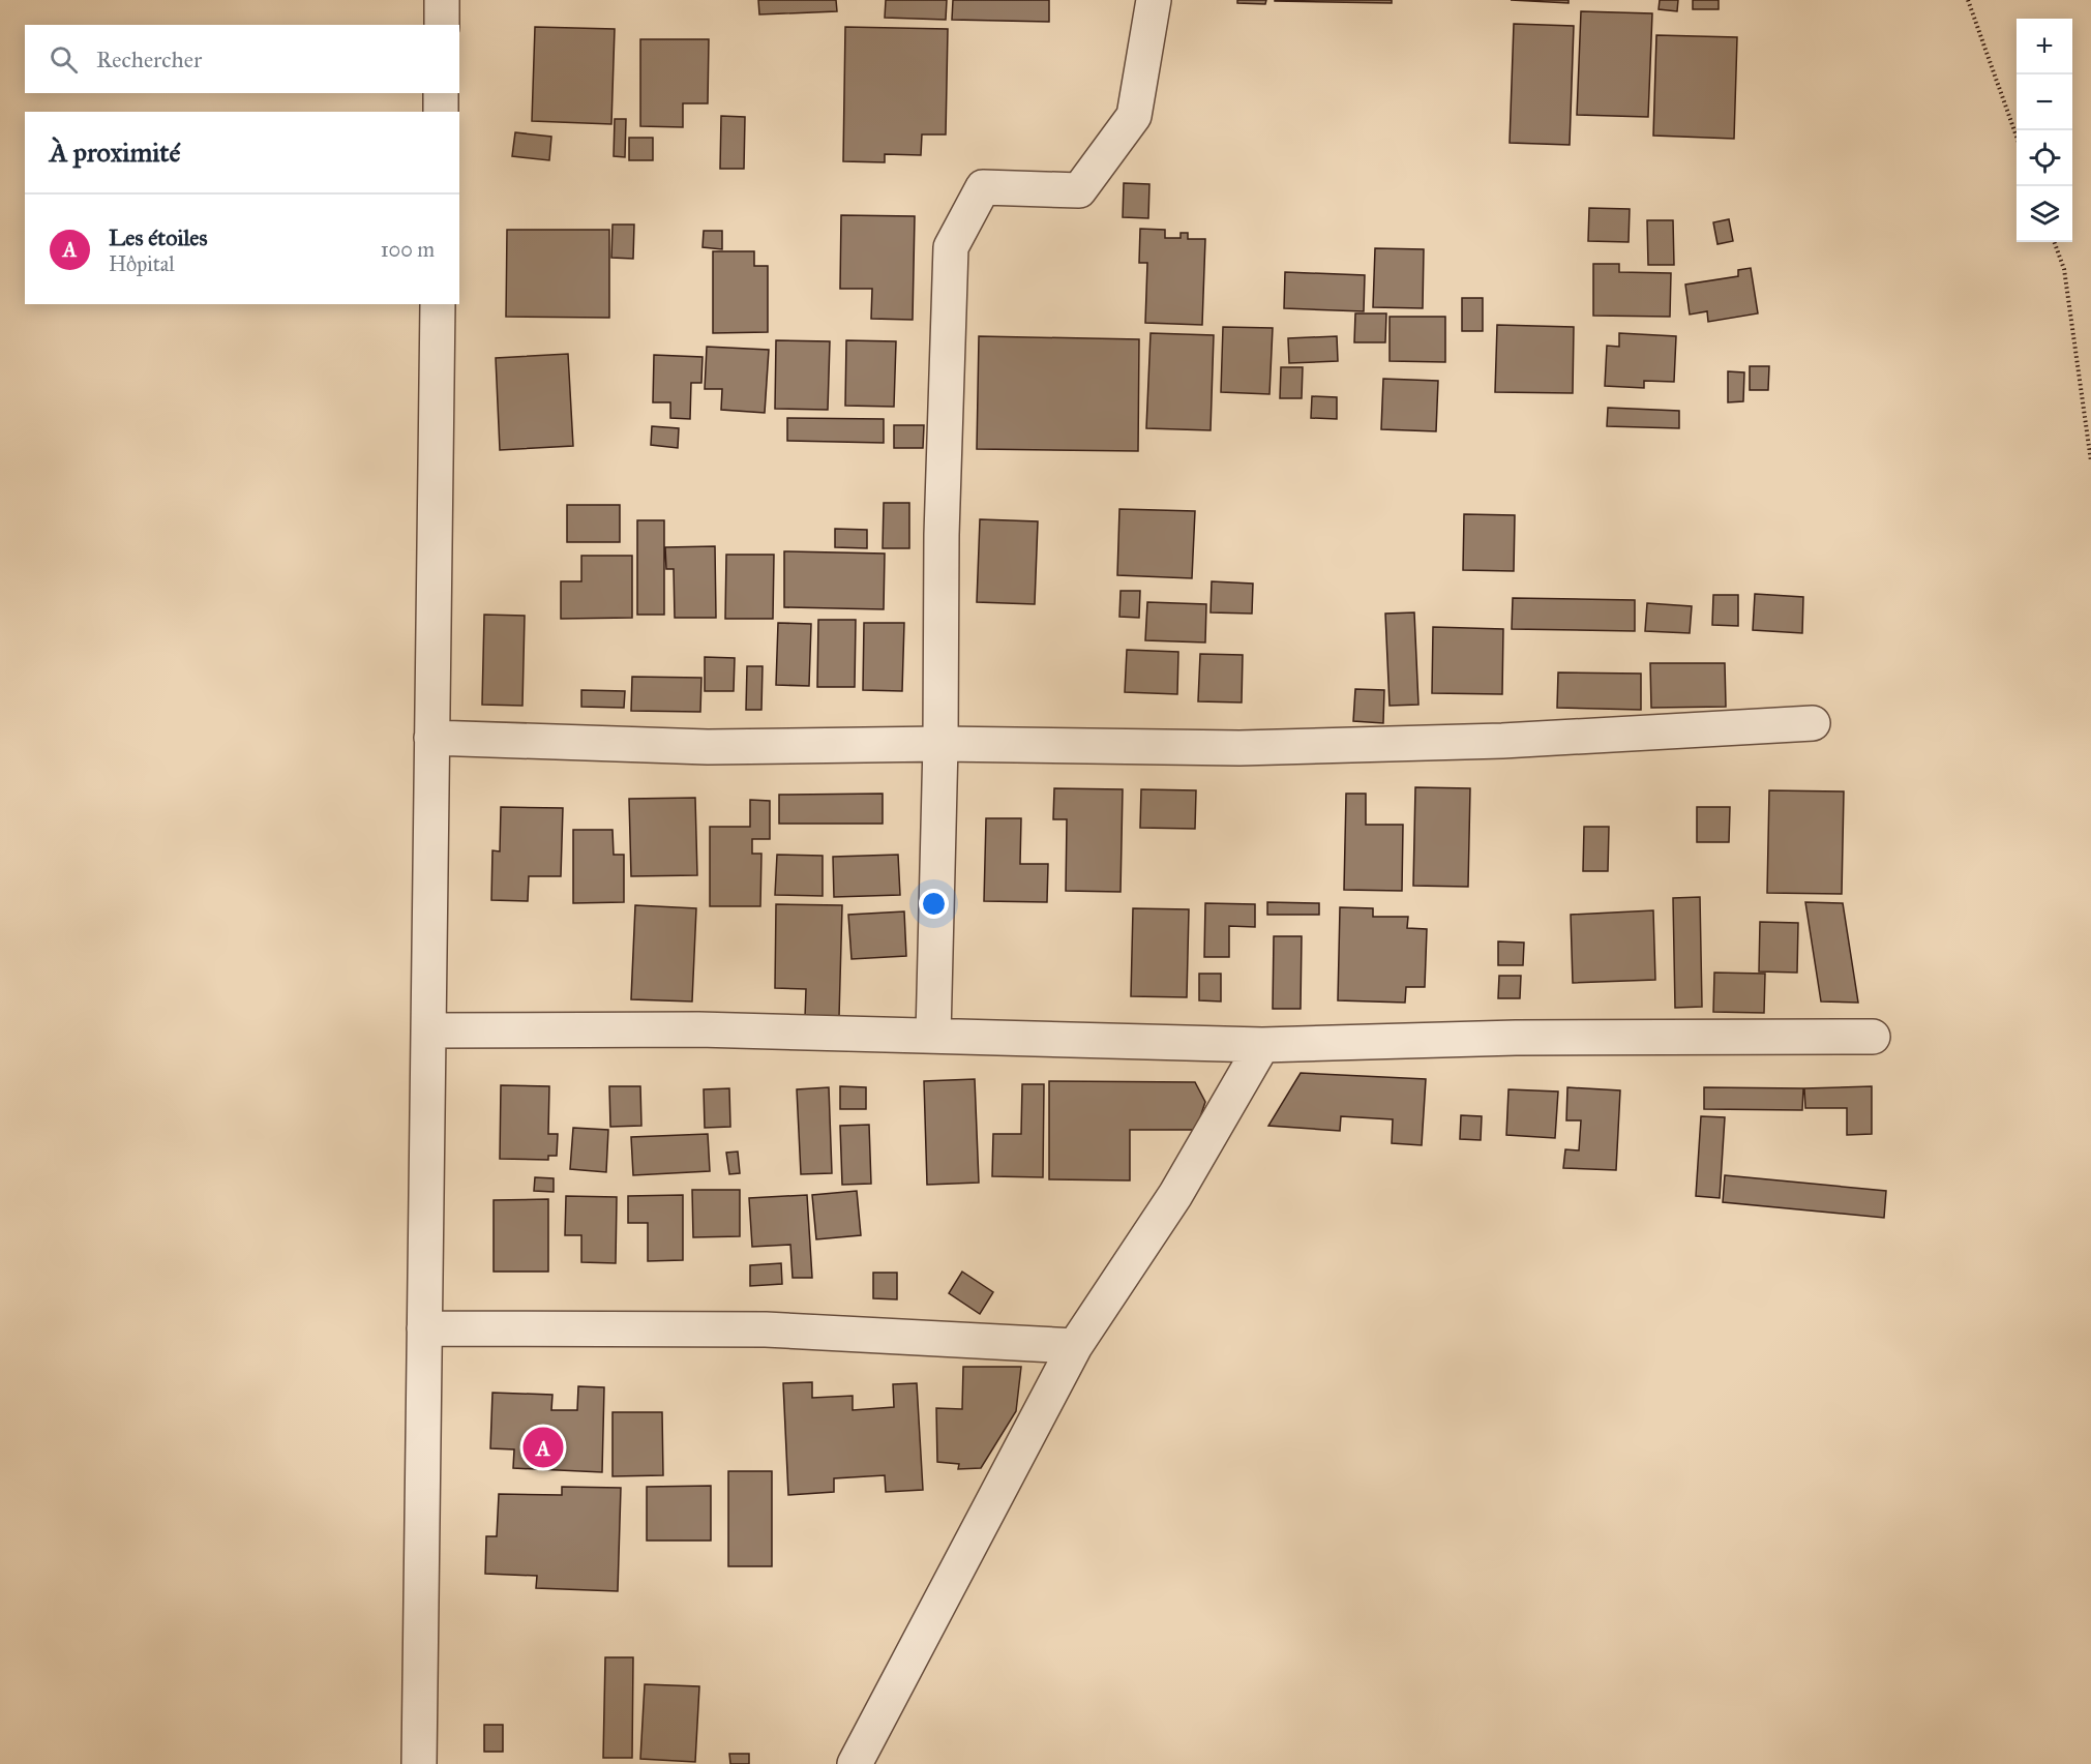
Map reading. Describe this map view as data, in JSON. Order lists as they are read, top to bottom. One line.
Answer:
{"page":{"map_buttons":["+","−"],"search":"Rechercher","heading":"À proximité","list":[{"mark":"A","name":"Les étoiles","note":"Hôpital","value":"100 m"}],"pins":"A"}}
